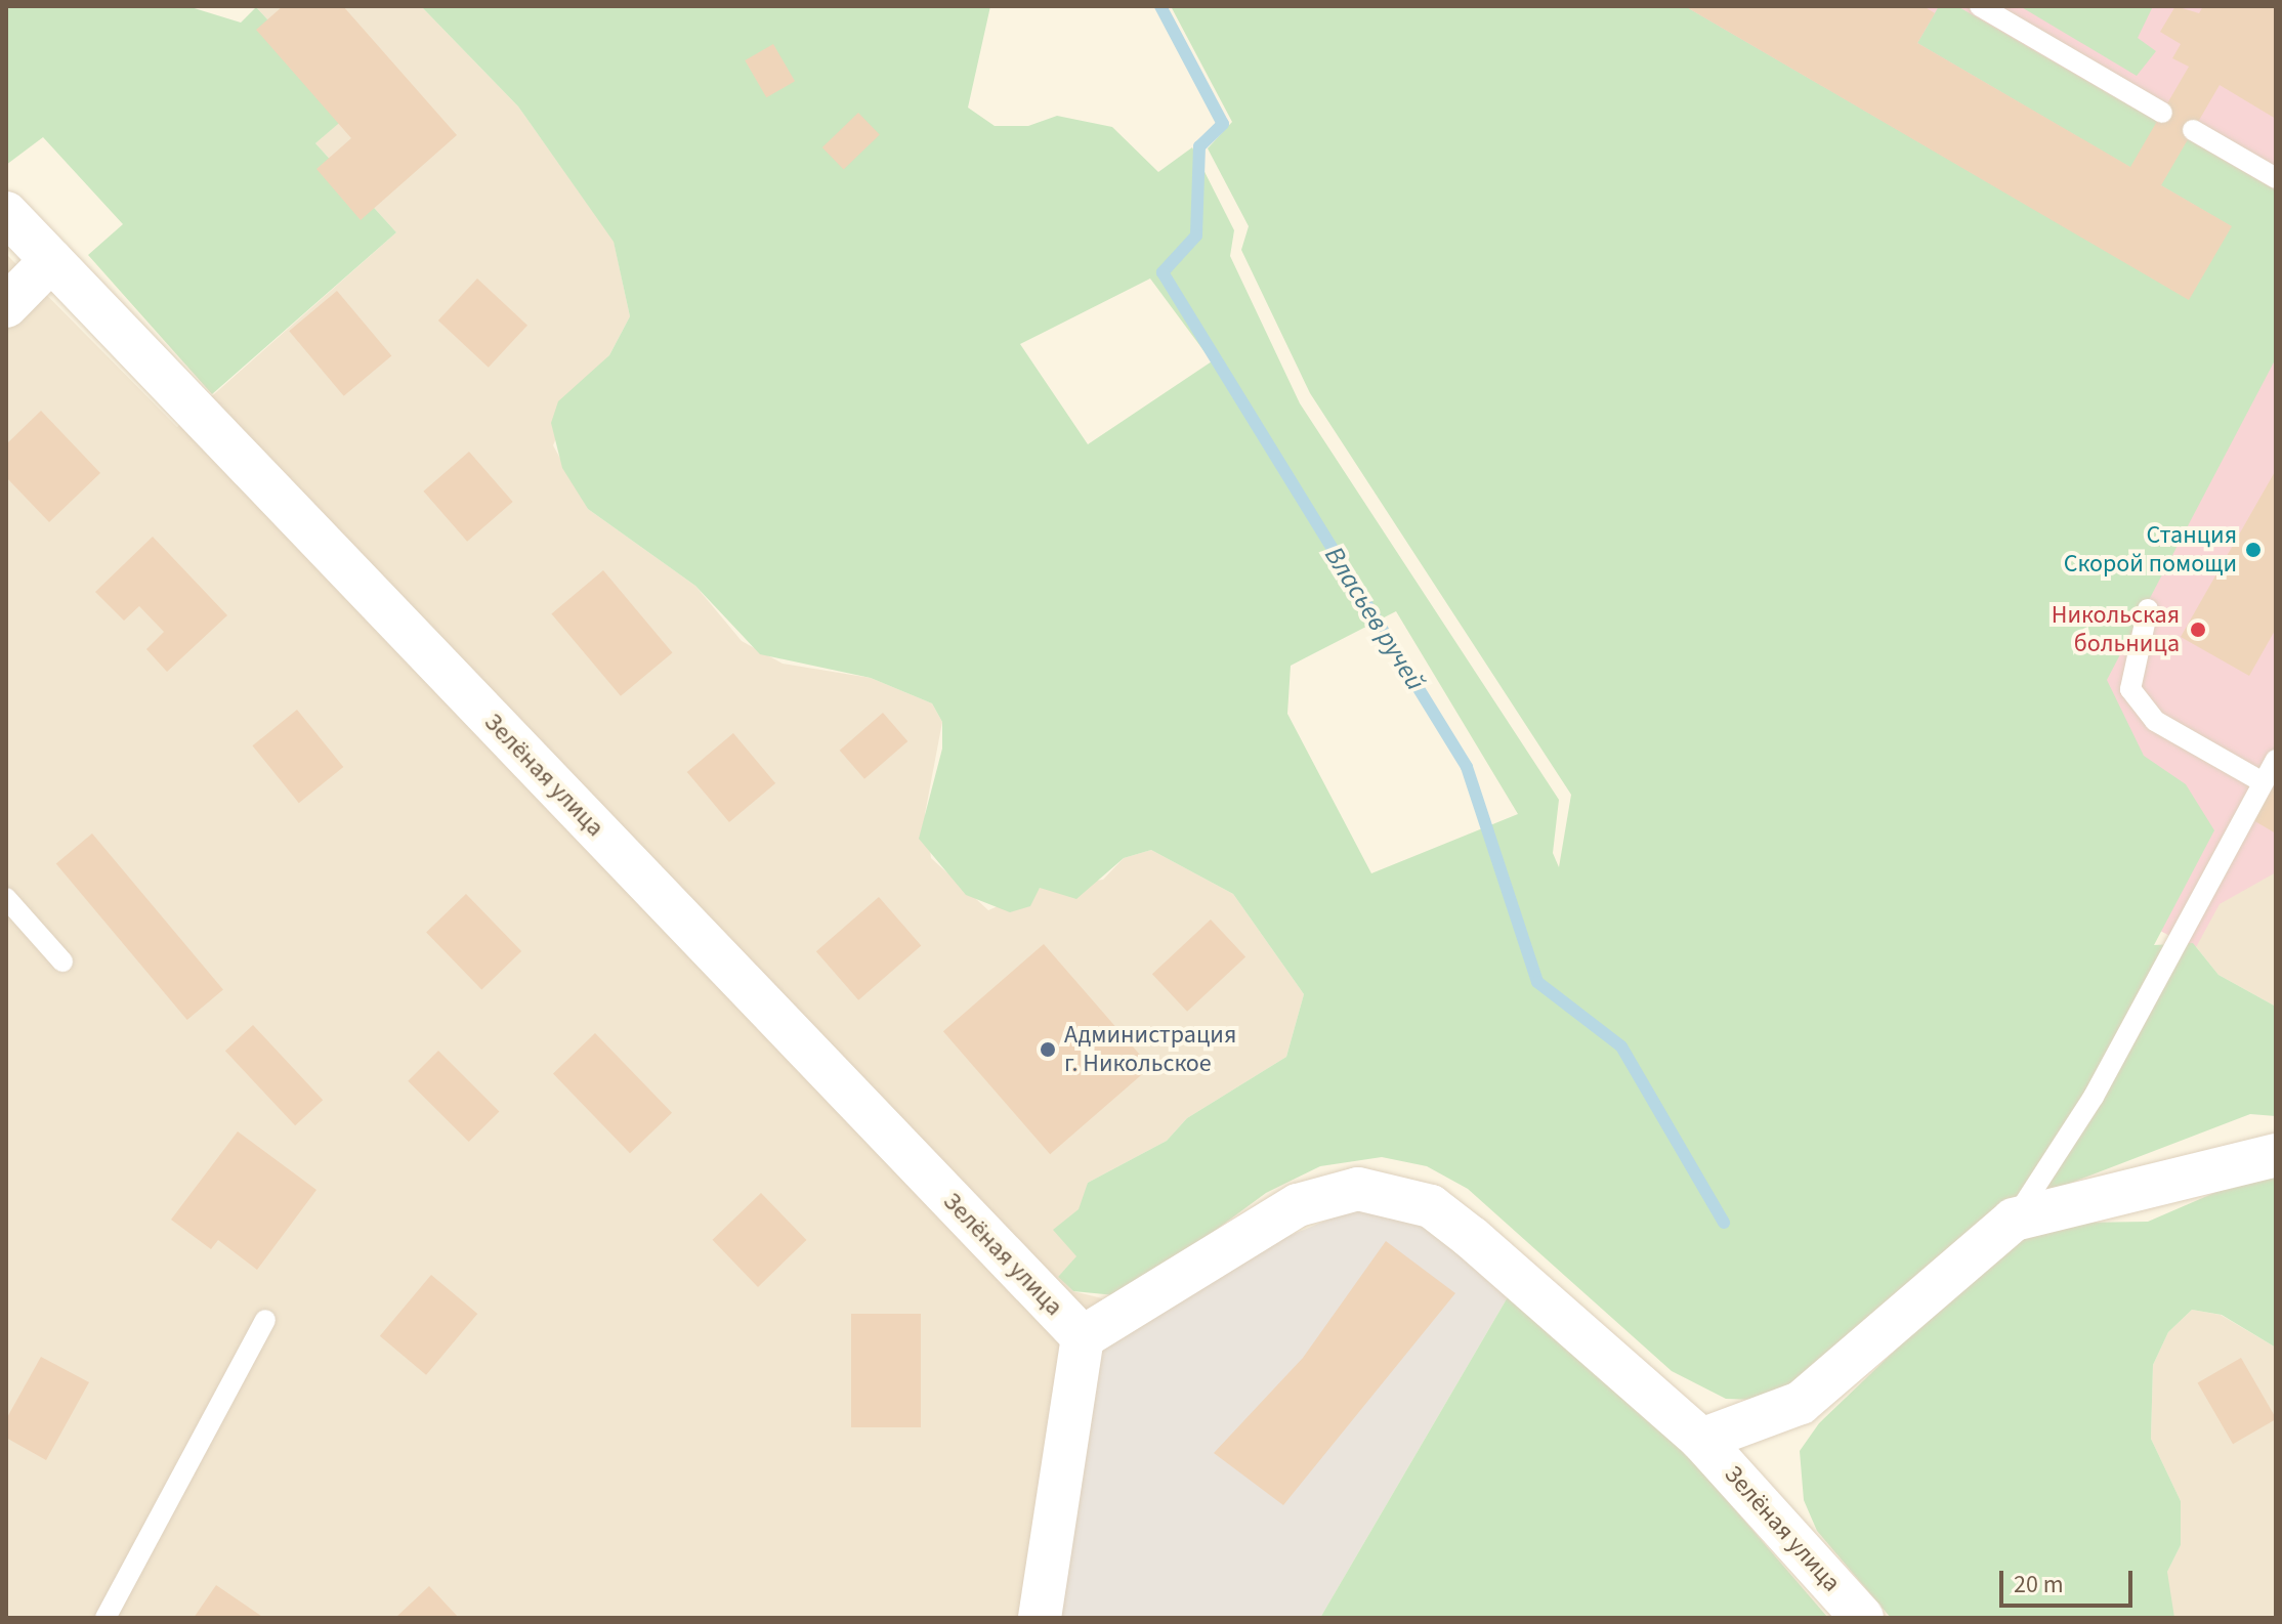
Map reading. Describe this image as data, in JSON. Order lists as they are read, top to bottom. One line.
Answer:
{"streets":{"street":["Зелёная улица"]},"water":["Власьев ручей"],"places":["Станция Скорой помощи","Никольская больница","Администрация г. Никольское"],"scale_bar":"20 m"}
